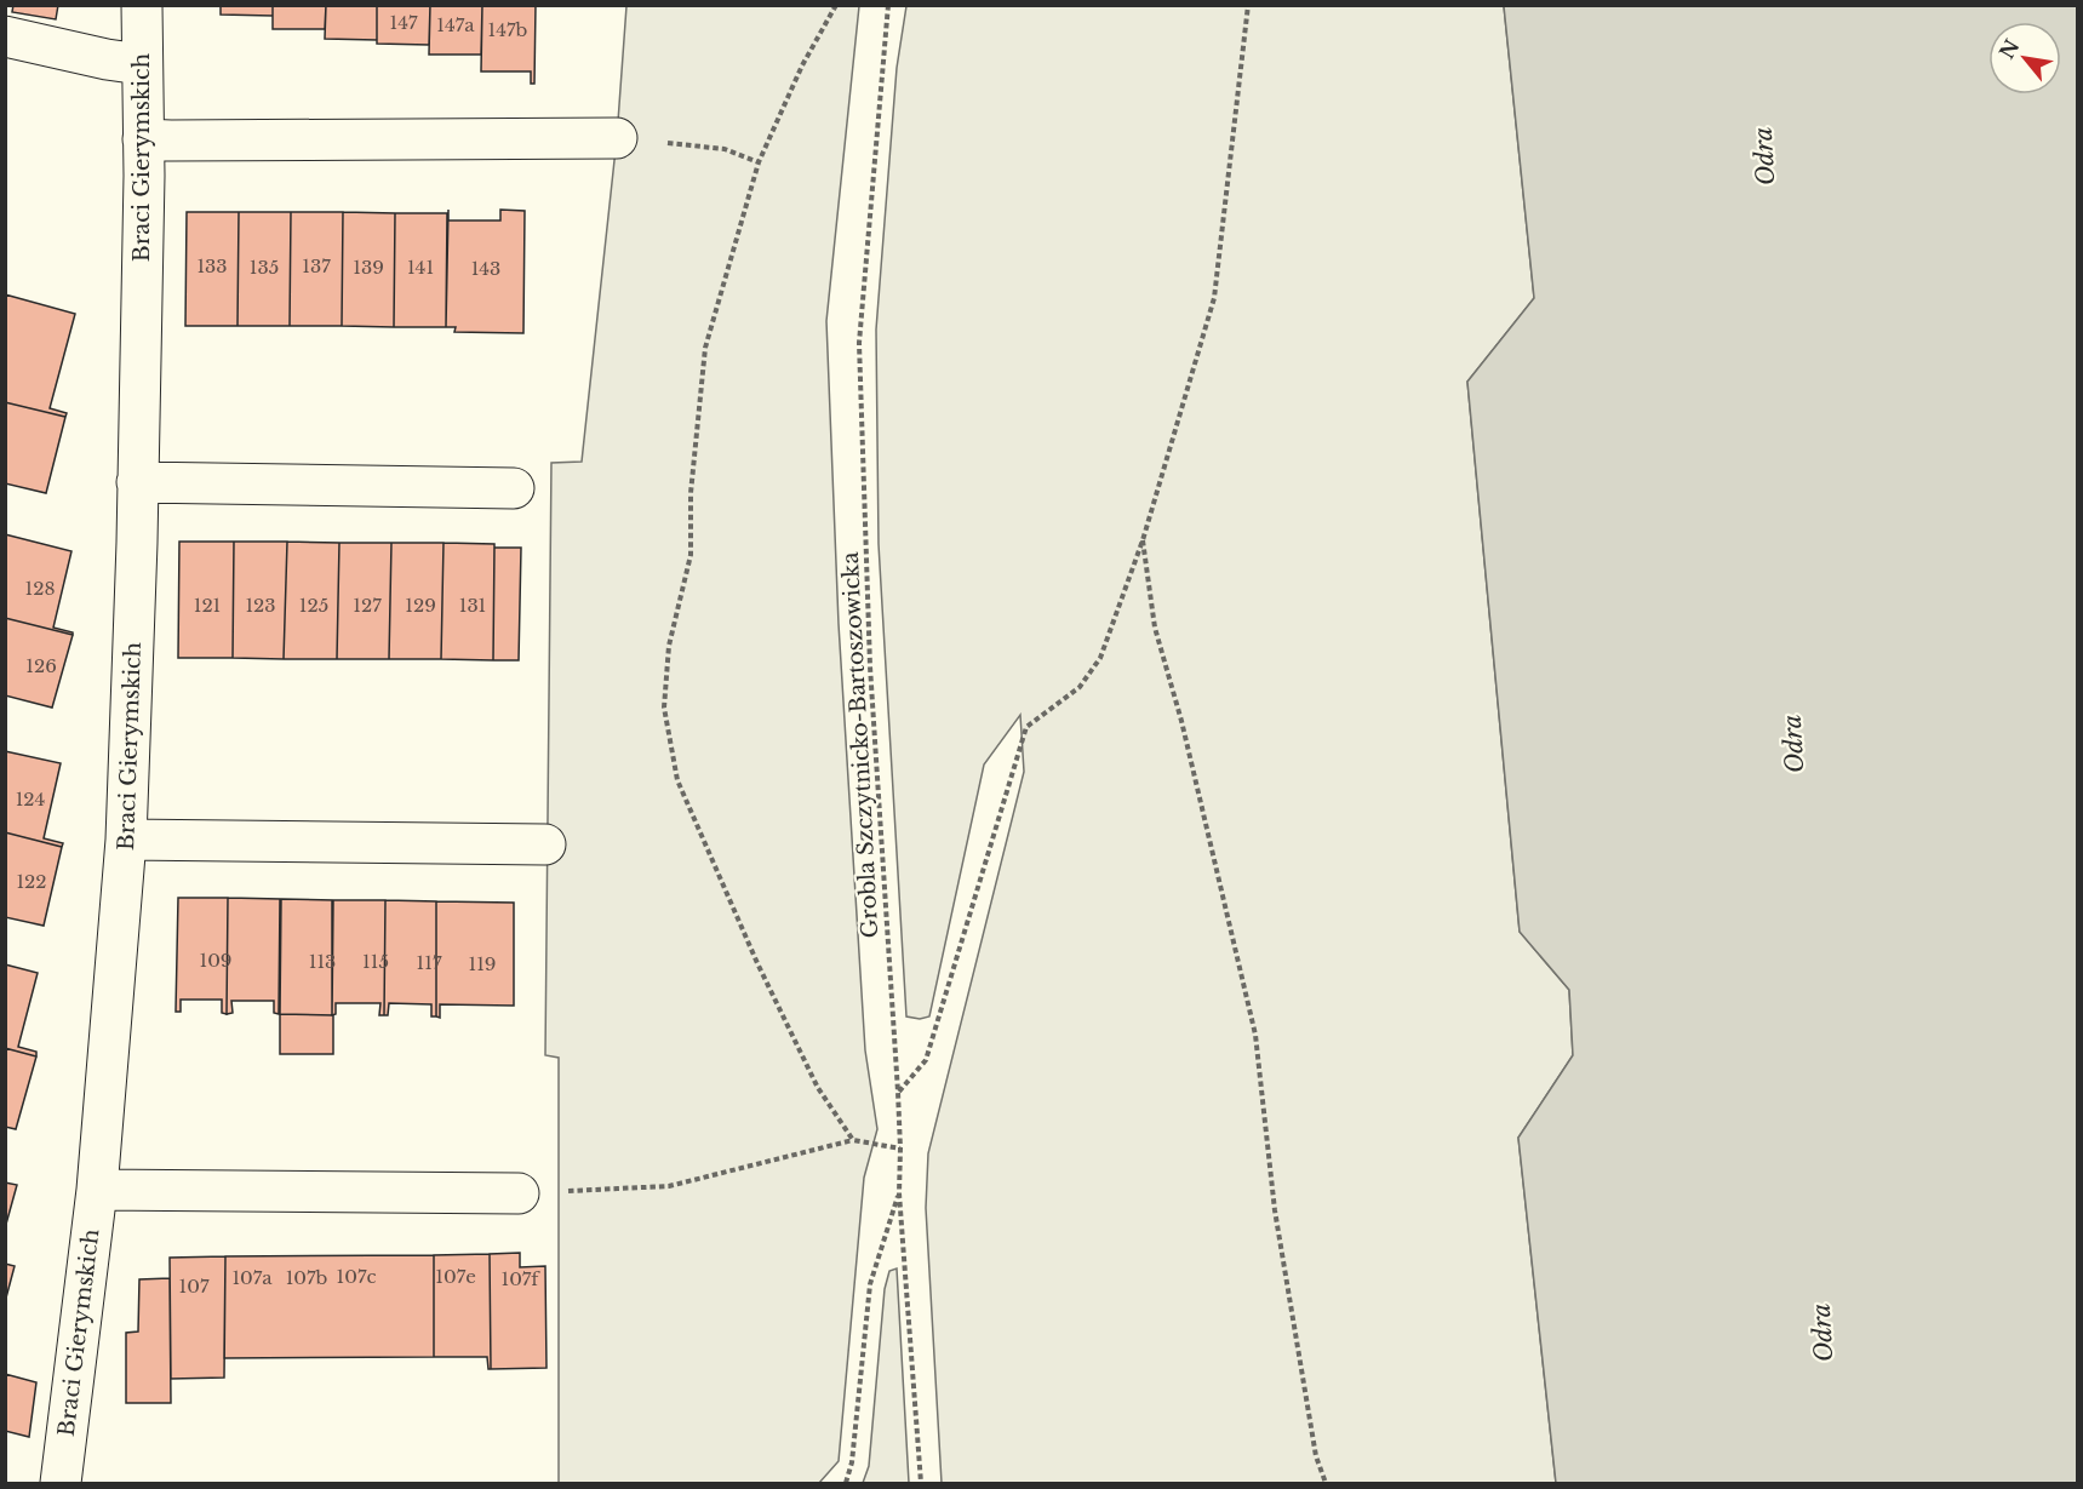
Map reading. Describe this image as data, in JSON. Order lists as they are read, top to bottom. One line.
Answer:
{"streets":{"street":["Braci Gierymskich"],"path":["Grobla Szczytnicko-Bartoszowicka"]},"water":["Odra"],"house_numbers":["147","147a","147b","133","137","135","139","141","143","128","121","123","125","127","129","131","126","124","122","109","113","115","117","119","107c","107e","107a","107b","107f","107"],"north":"top left"}
